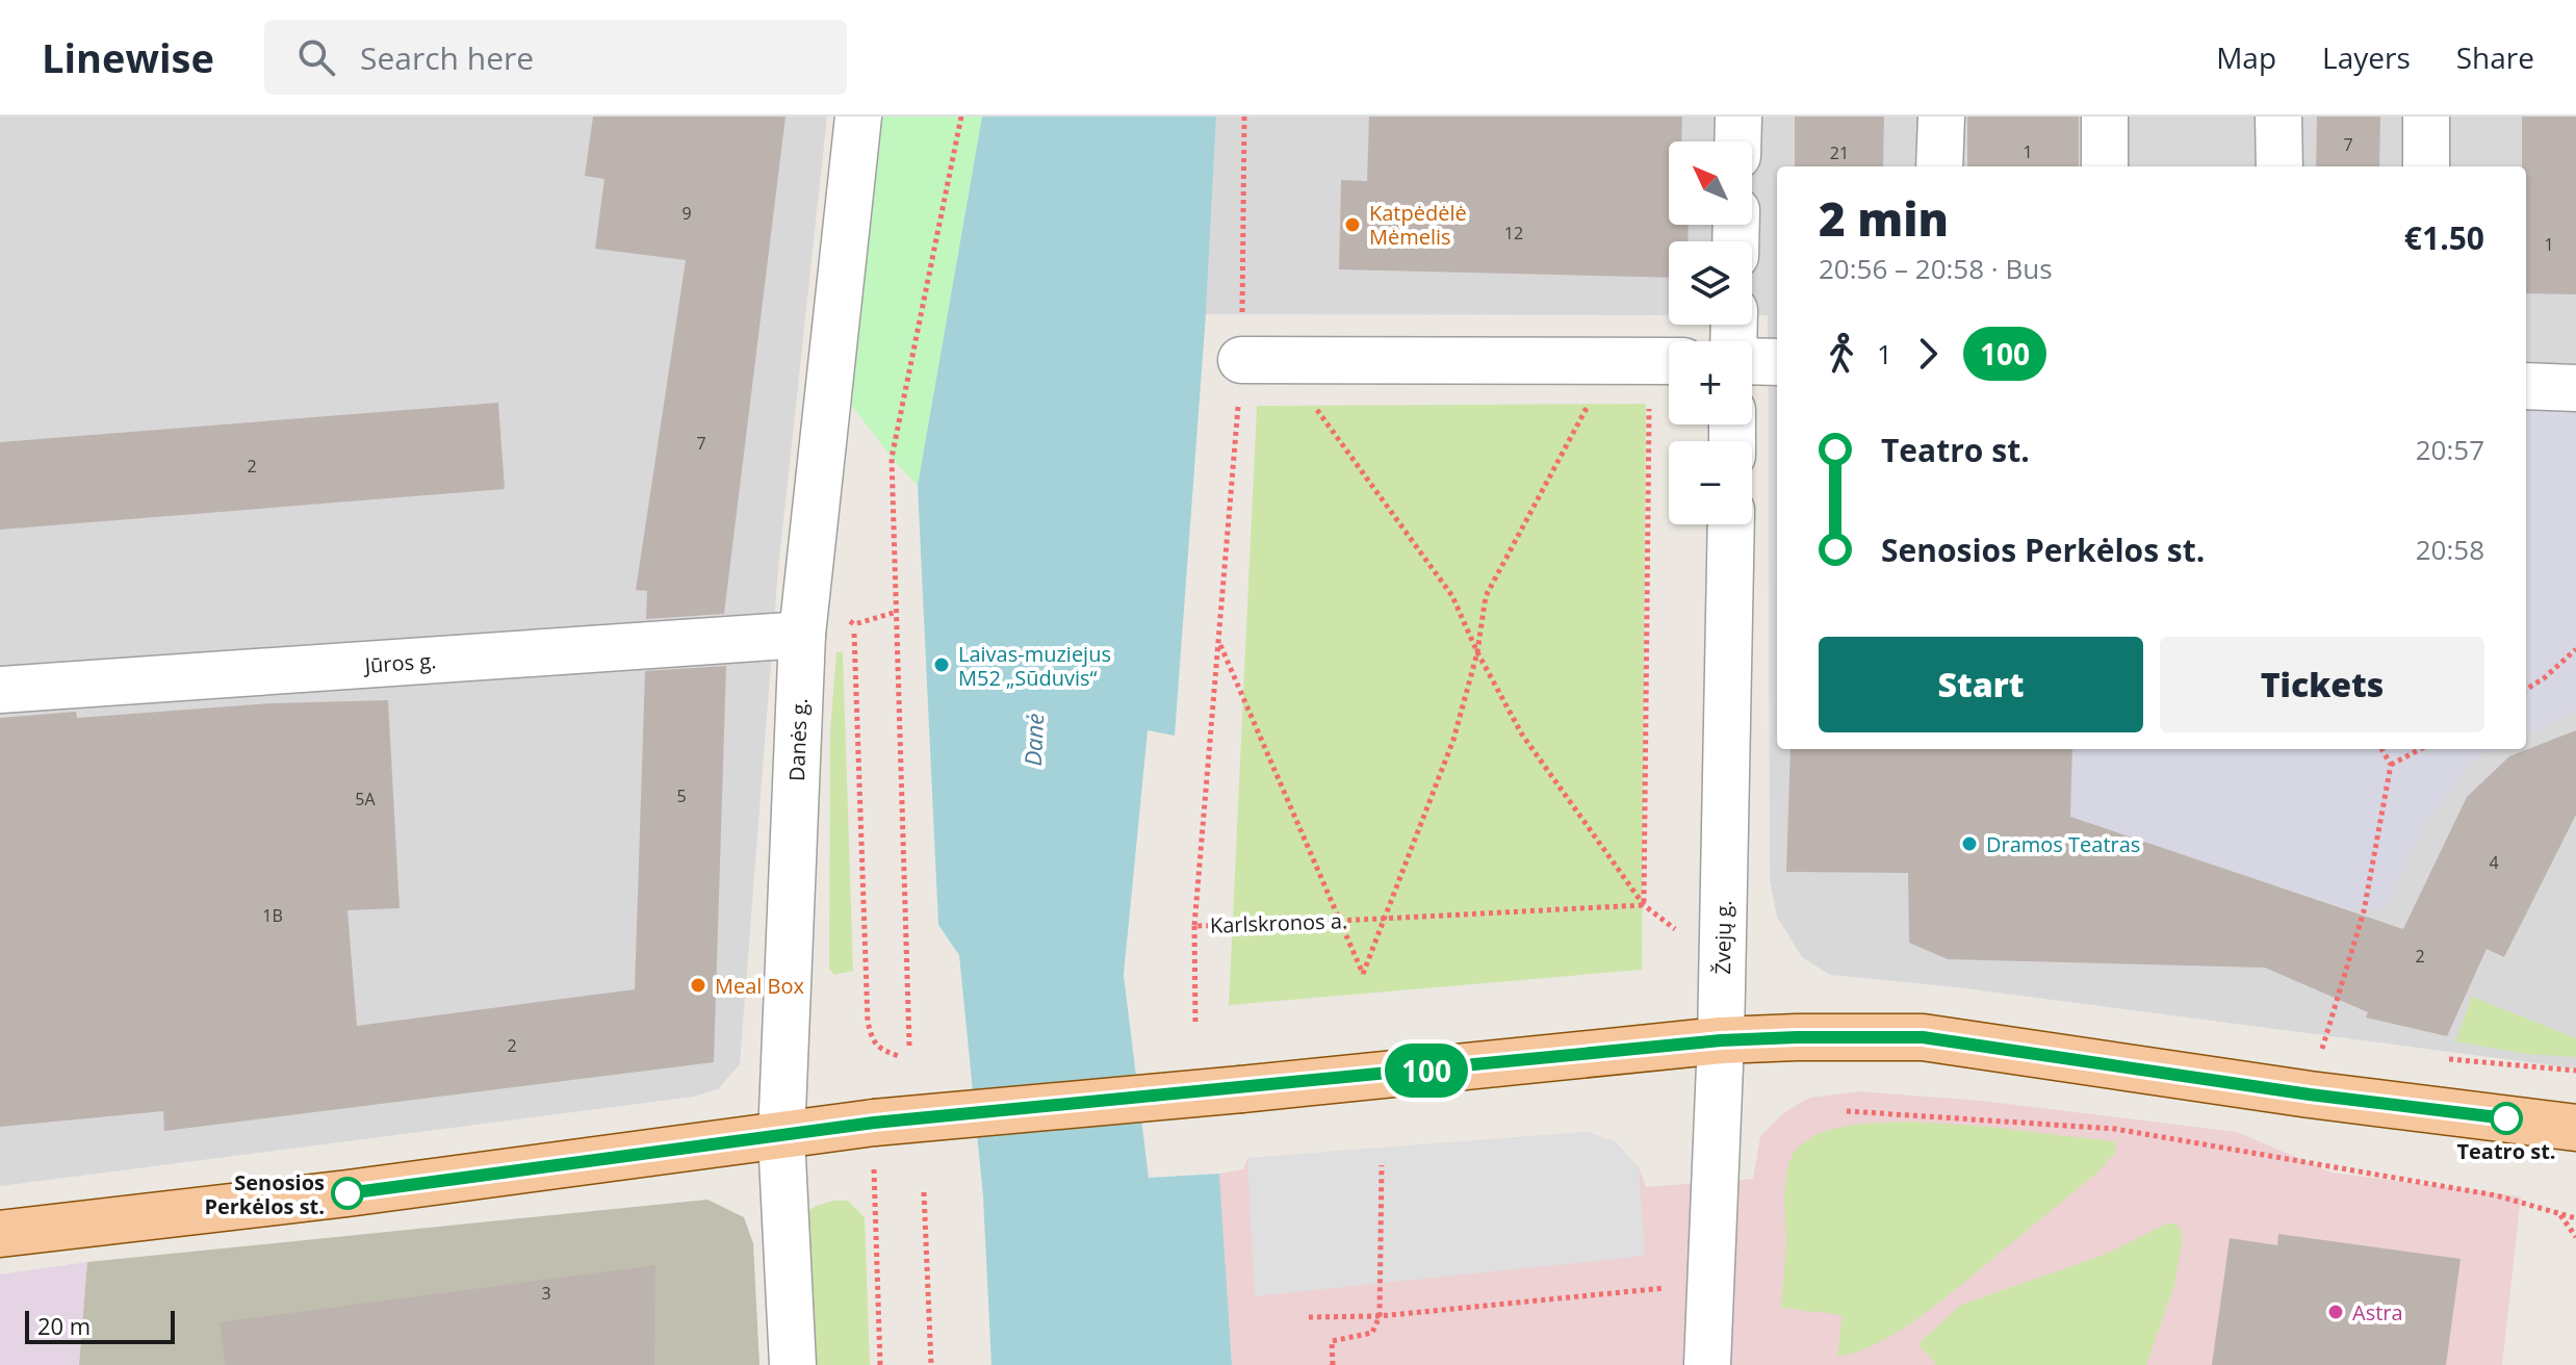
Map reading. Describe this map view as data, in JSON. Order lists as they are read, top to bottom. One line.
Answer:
{"streets":{"street":["Jūros g.","Danės g.","Žvejų g."],"path":["Karlskronos a."]},"crossings":[["Jūros g.","Danės g."]],"water":["Danė"],"places":["Katpėdėlė Mėmelis","Laivas-muziejus M52 „Sūduvis“","Dramos Teatras","Meal Box","Teatro st.","Senosios Perkėlos st.","Astra"],"lines":["bus line 100"],"house_numbers":["7","1","21","9","12","1","7","2","5","5A","4","1B","2","2","3"],"scale_bar":"20 m","north":"top left","page":{"header":"Linewise","search":"Search here","nav":["Map","Layers","Share"],"on_map":"100","map_buttons":["+","−"],"heading":["2 min","20:56 – 20:58 · Bus","€1.50"],"legs":["1","100"],"list":[{"name":"Teatro st.","value":"20:57"},{"name":"Senosios Perkėlos st.","value":"20:58"}],"buttons":["Start","Tickets"],"scale":"20 m"}}
